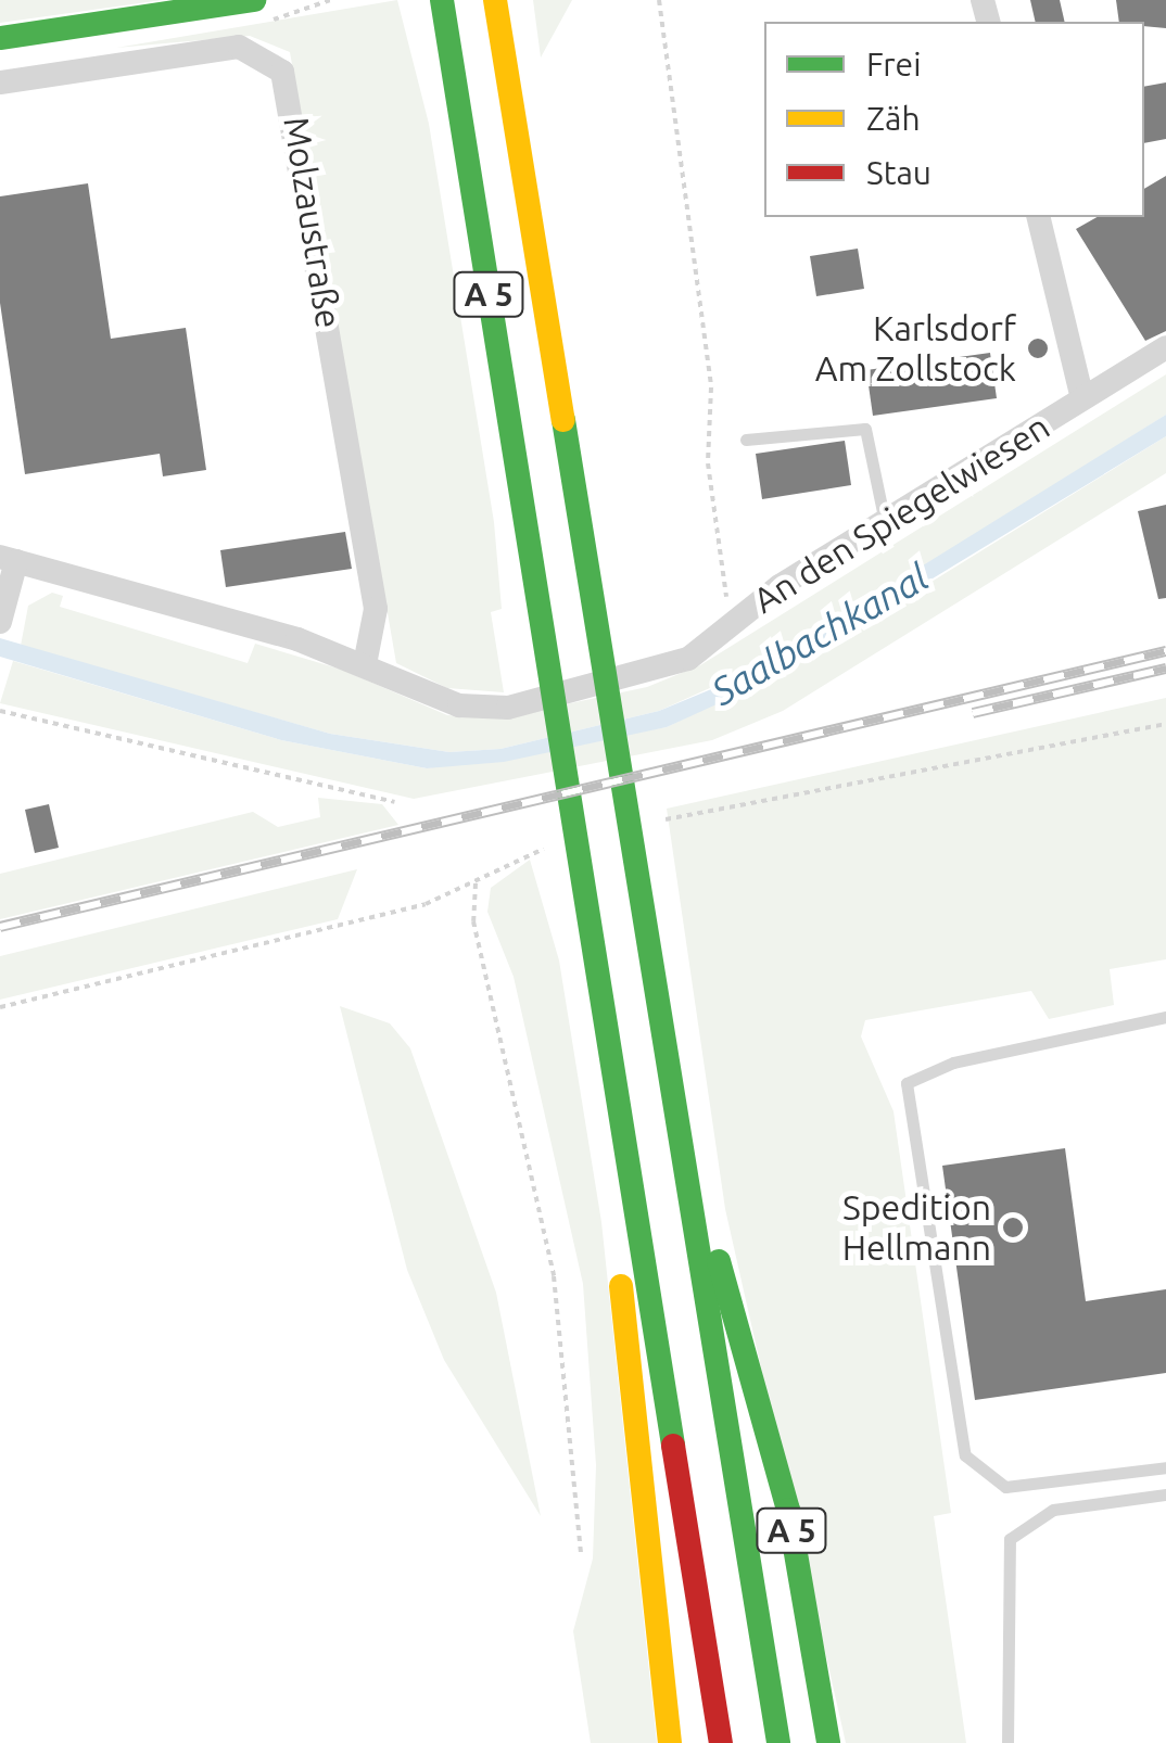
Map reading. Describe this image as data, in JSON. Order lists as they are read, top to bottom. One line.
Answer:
{"streets":{"main road":["A 5"],"street":["Molzaustraße","An den Spiegelwiesen"]},"crossings":[["A 5","An den Spiegelwiesen"]],"water":["Saalbachkanal"],"places":["Karlsdorf Am Zollstock","Spedition Hellmann"],"legend":["Frei","Zäh","Stau"]}
